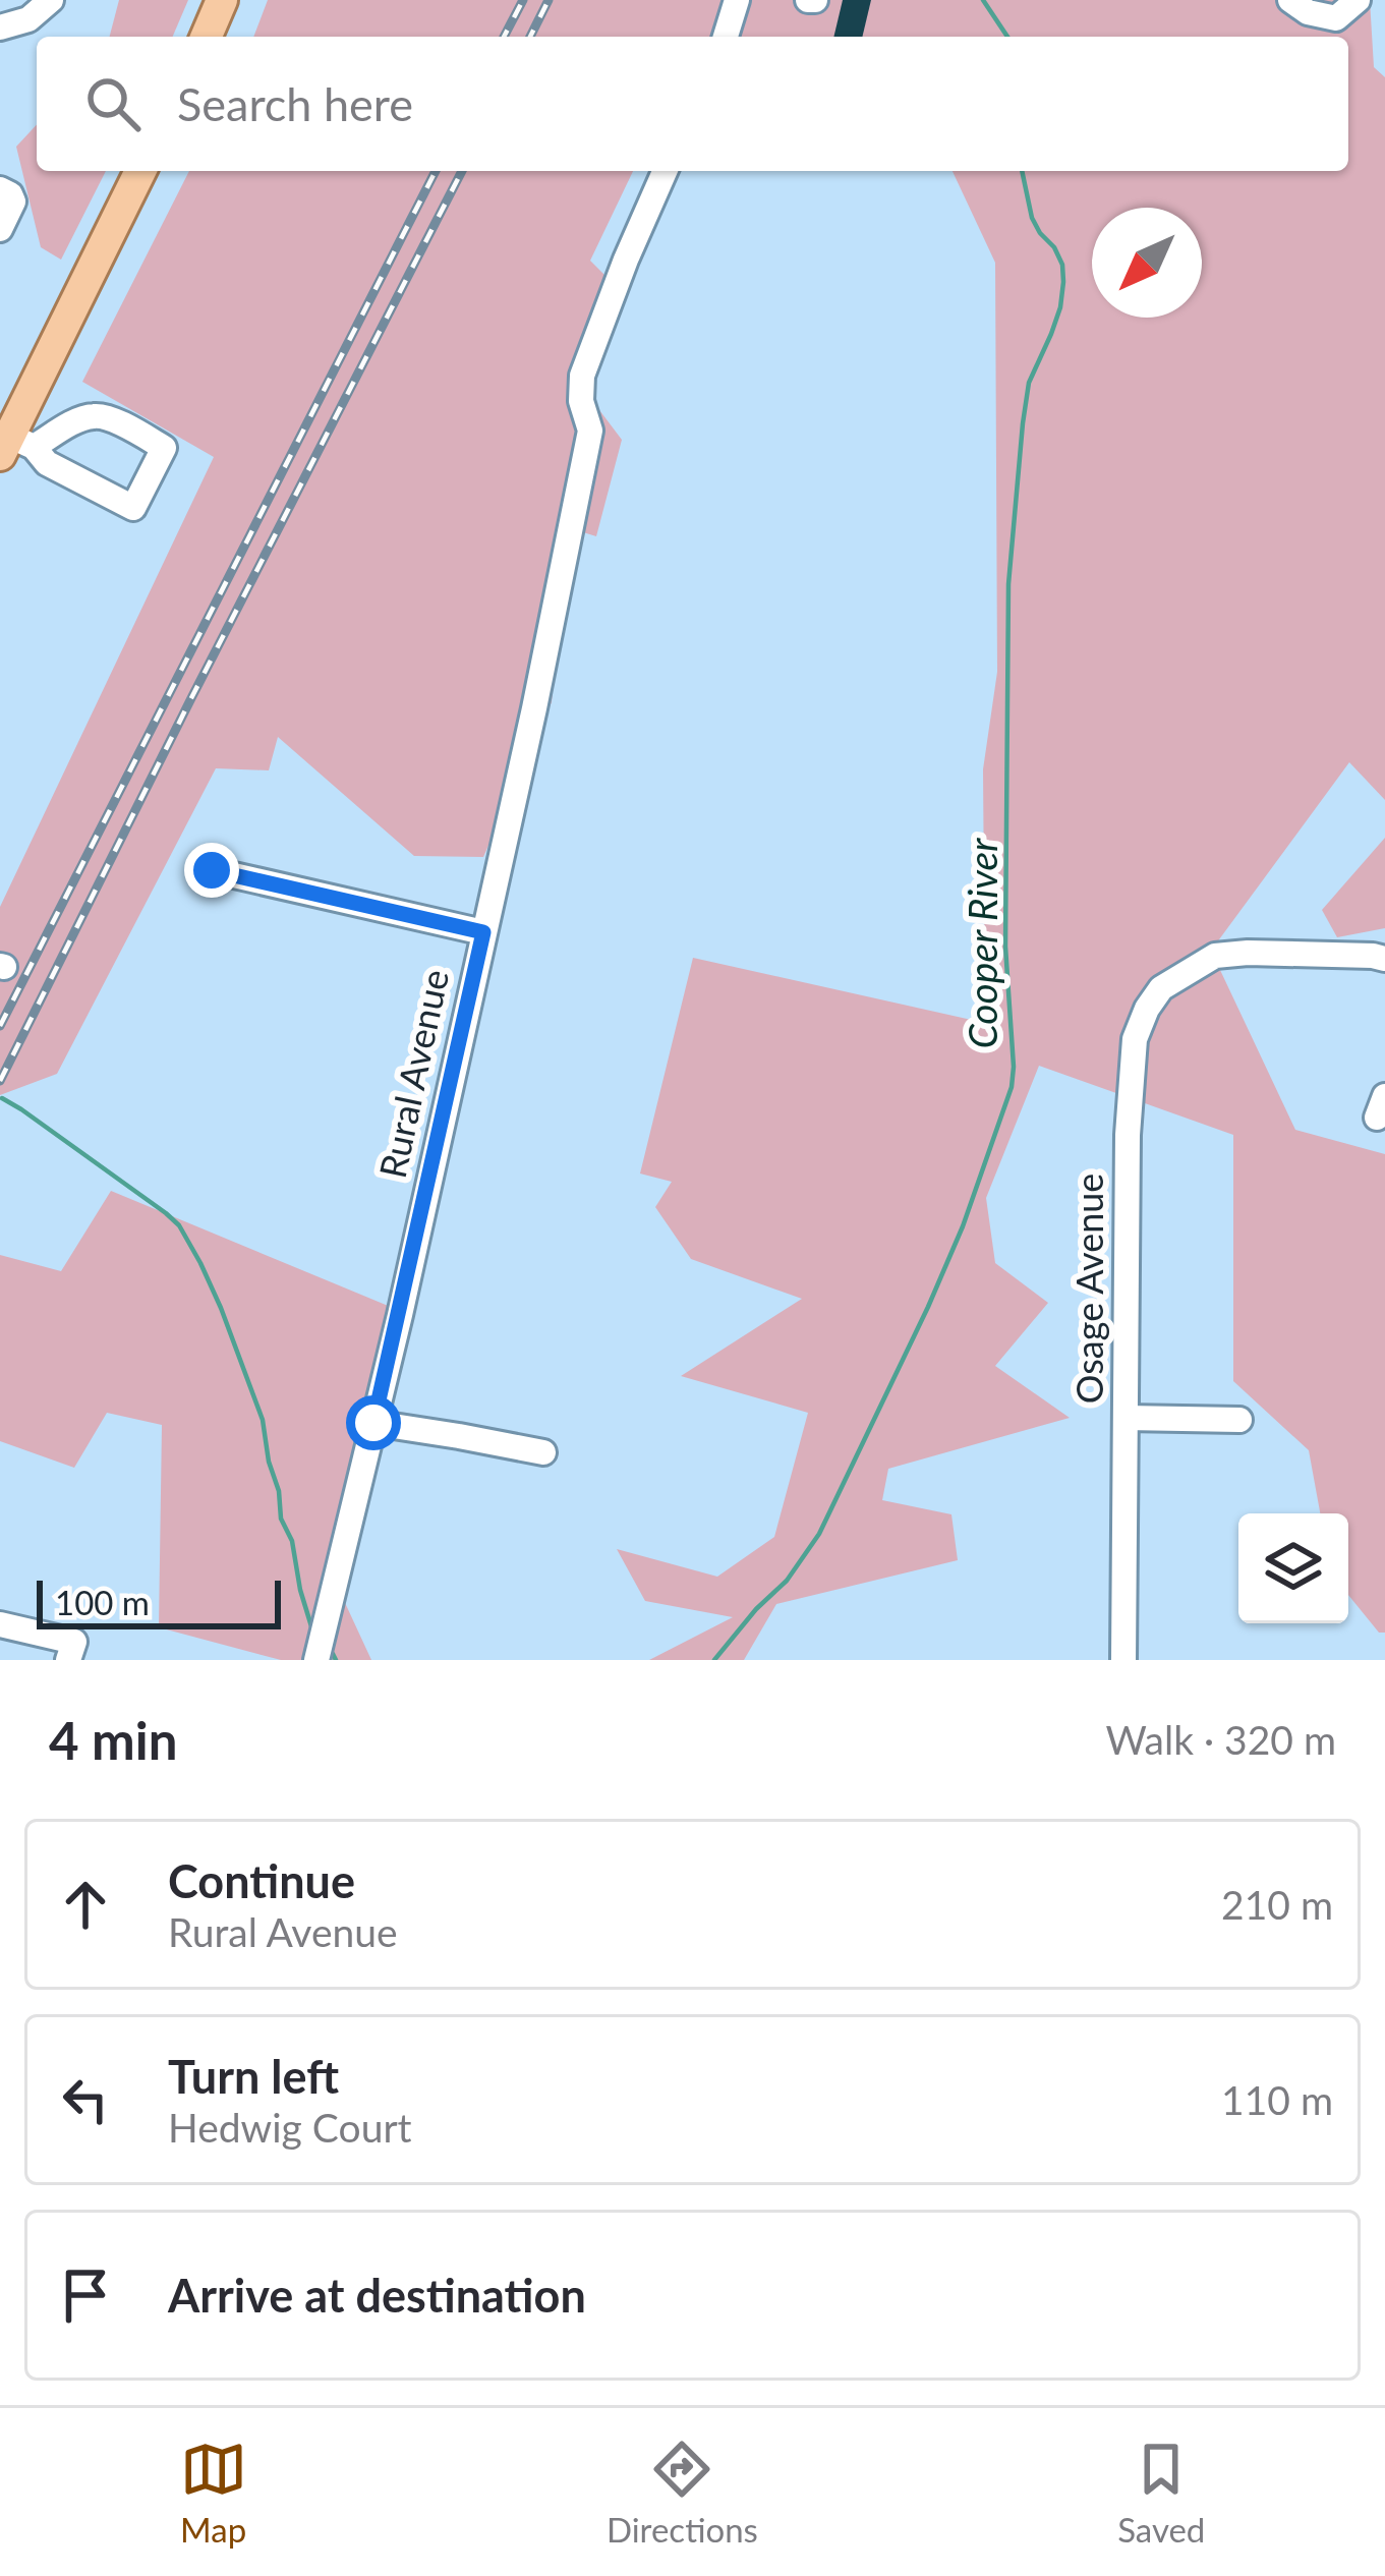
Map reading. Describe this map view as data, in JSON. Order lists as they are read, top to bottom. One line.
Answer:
{"streets":{"street":["Rural Avenue","Osage Avenue"]},"water":["Cooper River"],"scale_bar":"100 m","north":"bottom left","page":{"search":"Search here","scale":"100 m","heading":["4 min","Walk · 320 m"],"list":[["Continue","Rural Avenue","210 m"],["Turn left","Hedwig Court","110 m"],"Arrive at destination"],"nav":["Map","Directions","Saved"]}}
